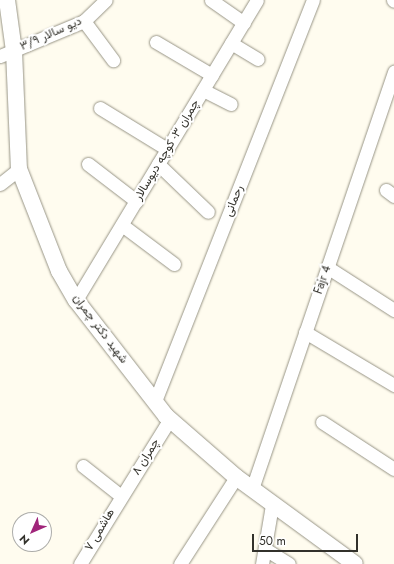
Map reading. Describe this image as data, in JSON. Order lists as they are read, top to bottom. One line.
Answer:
{"streets":{"street":["دیو سالار ۳/۹","چمران ۳- كوچه ديوسالار","رحمانی","Fajr 4","شهید دکتر چمران","چمران ۸","هاشمی ۷"]},"crossings":[["دیو سالار ۳/۹","شهید دکتر چمران"],["چمران ۳- كوچه ديوسالار","شهید دکتر چمران"],["رحمانی","شهید دکتر چمران"],["Fajr 4","شهید دکتر چمران"],["شهید دکتر چمران","چمران ۸"],["چمران ۸","هاشمی ۷"]],"scale_bar":"50 m","north":"bottom left"}
